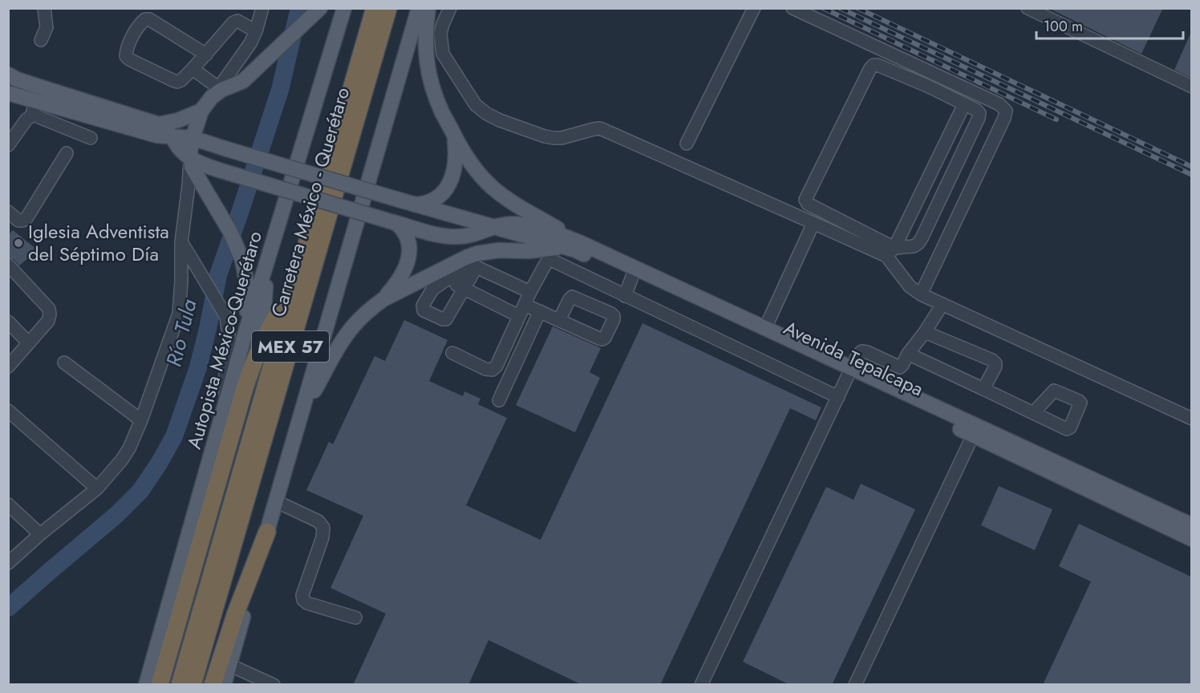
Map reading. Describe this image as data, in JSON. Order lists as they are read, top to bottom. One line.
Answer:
{"streets":{"highway":["Carretera México - Querétaro","MEX 57"],"main road":["Autopista México-Querétaro","Avenida Tepalcapa"]},"water":["Río Tula"],"places":["Iglesia Adventista del Séptimo Día"],"scale_bar":"100 m"}
